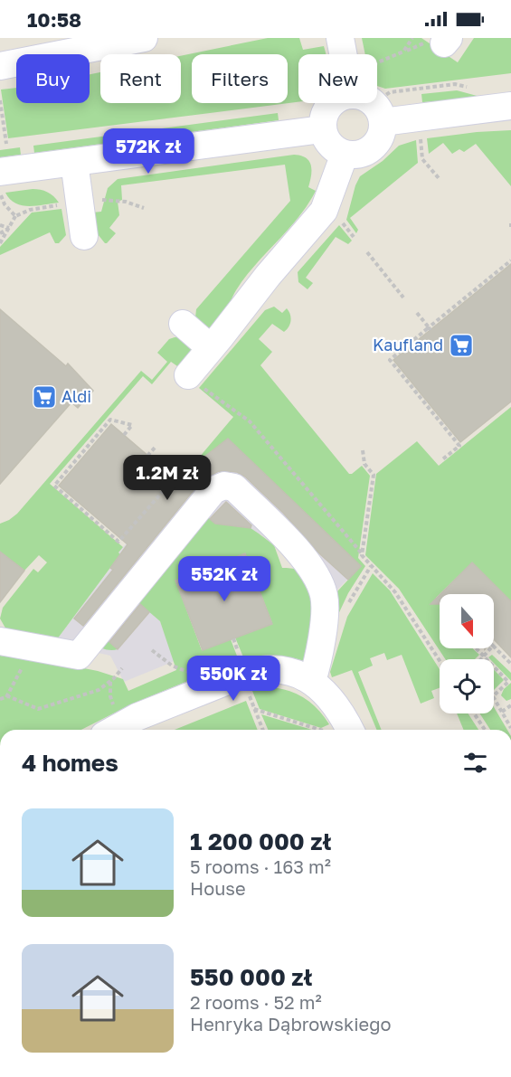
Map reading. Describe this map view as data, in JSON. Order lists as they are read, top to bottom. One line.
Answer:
{"places":{"supermarket":["Kaufland","Aldi"]},"north":"bottom","page":{"status":"10:58","chip":["Buy","Rent","Filters","New"],"price":["572K zł","1.2M zł","552K zł","550K zł"],"heading":"4 homes","list":[{"name":"1 200 000 zł","note":"5 rooms · 163 m² · House"},{"name":"550 000 zł","note":"2 rooms · 52 m² · Henryka Dąbrowskiego"}]}}
